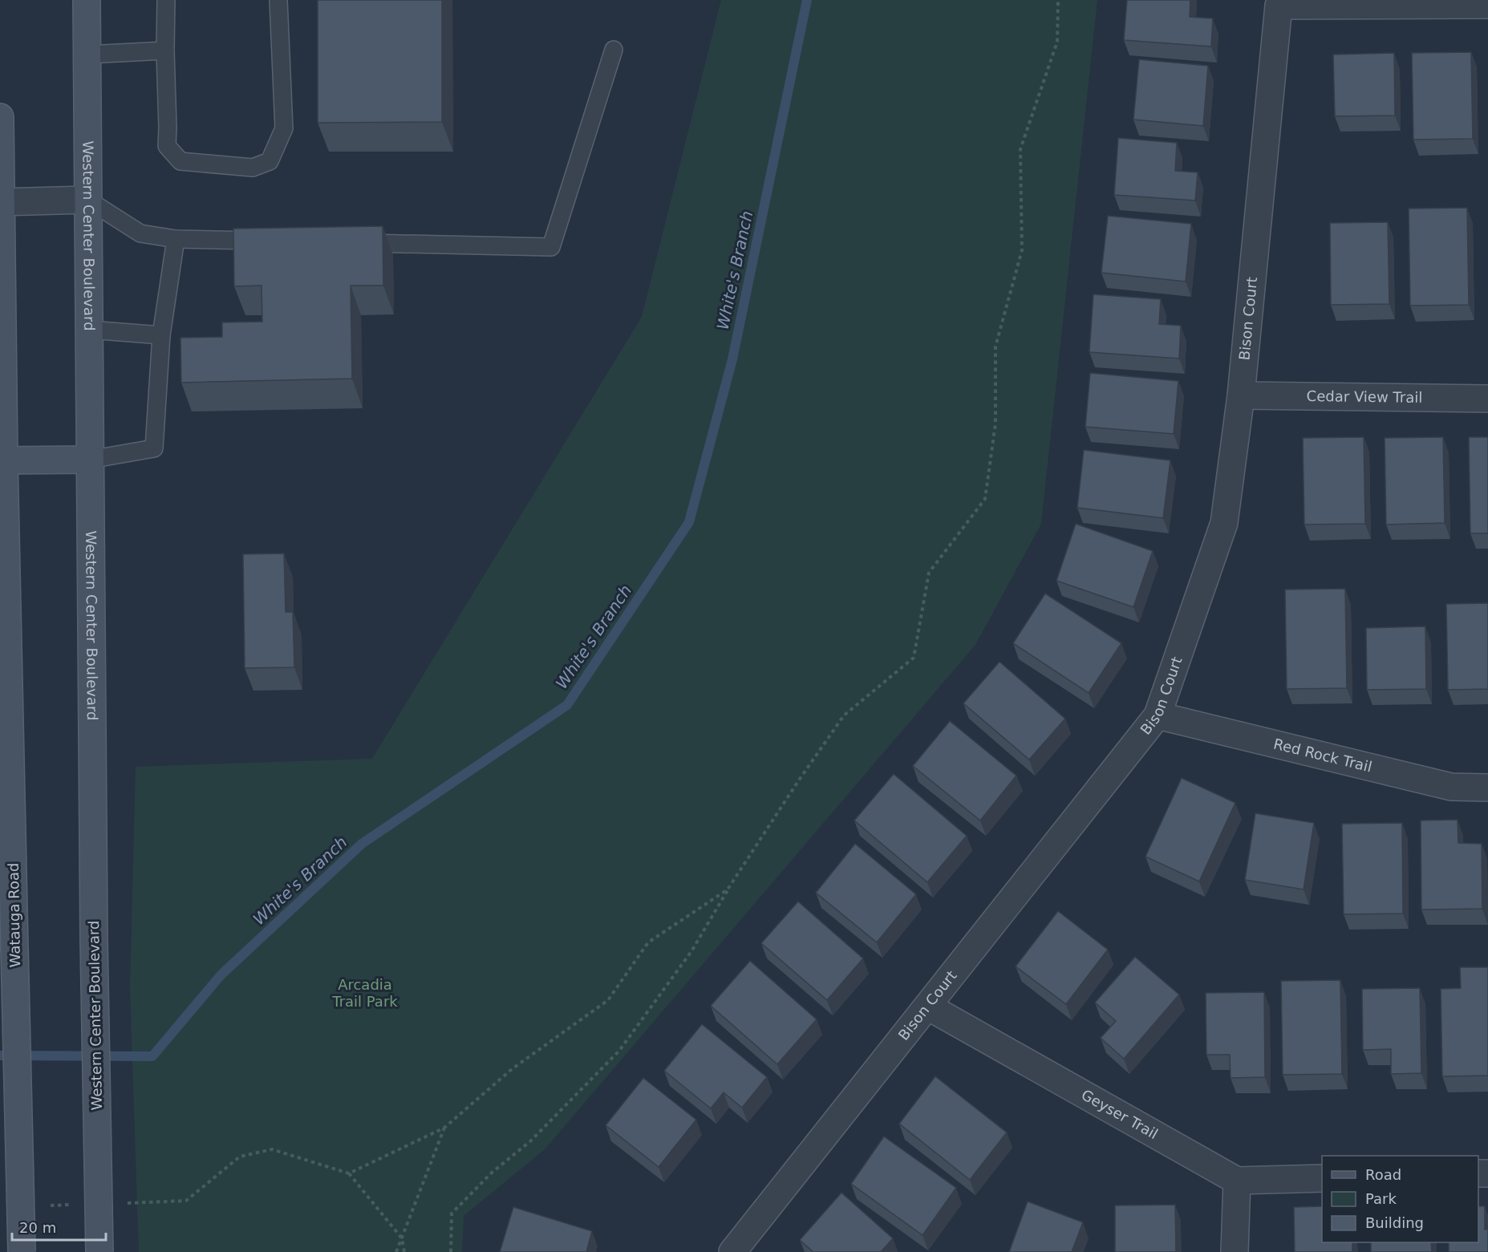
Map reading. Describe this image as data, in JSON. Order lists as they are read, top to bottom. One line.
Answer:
{"streets":{"main road":["Western Center Boulevard","Watauga Road"],"street":["Bison Court","Cedar View Trail","Red Rock Trail","Geyser Trail"]},"crossings":[["Bison Court","Cedar View Trail"],["Bison Court","Red Rock Trail"],["Bison Court","Geyser Trail"]],"water":["White's Branch"],"parks":["Arcadia Trail Park"],"legend":["Road","Park","Building"],"scale_bar":"20 m"}
